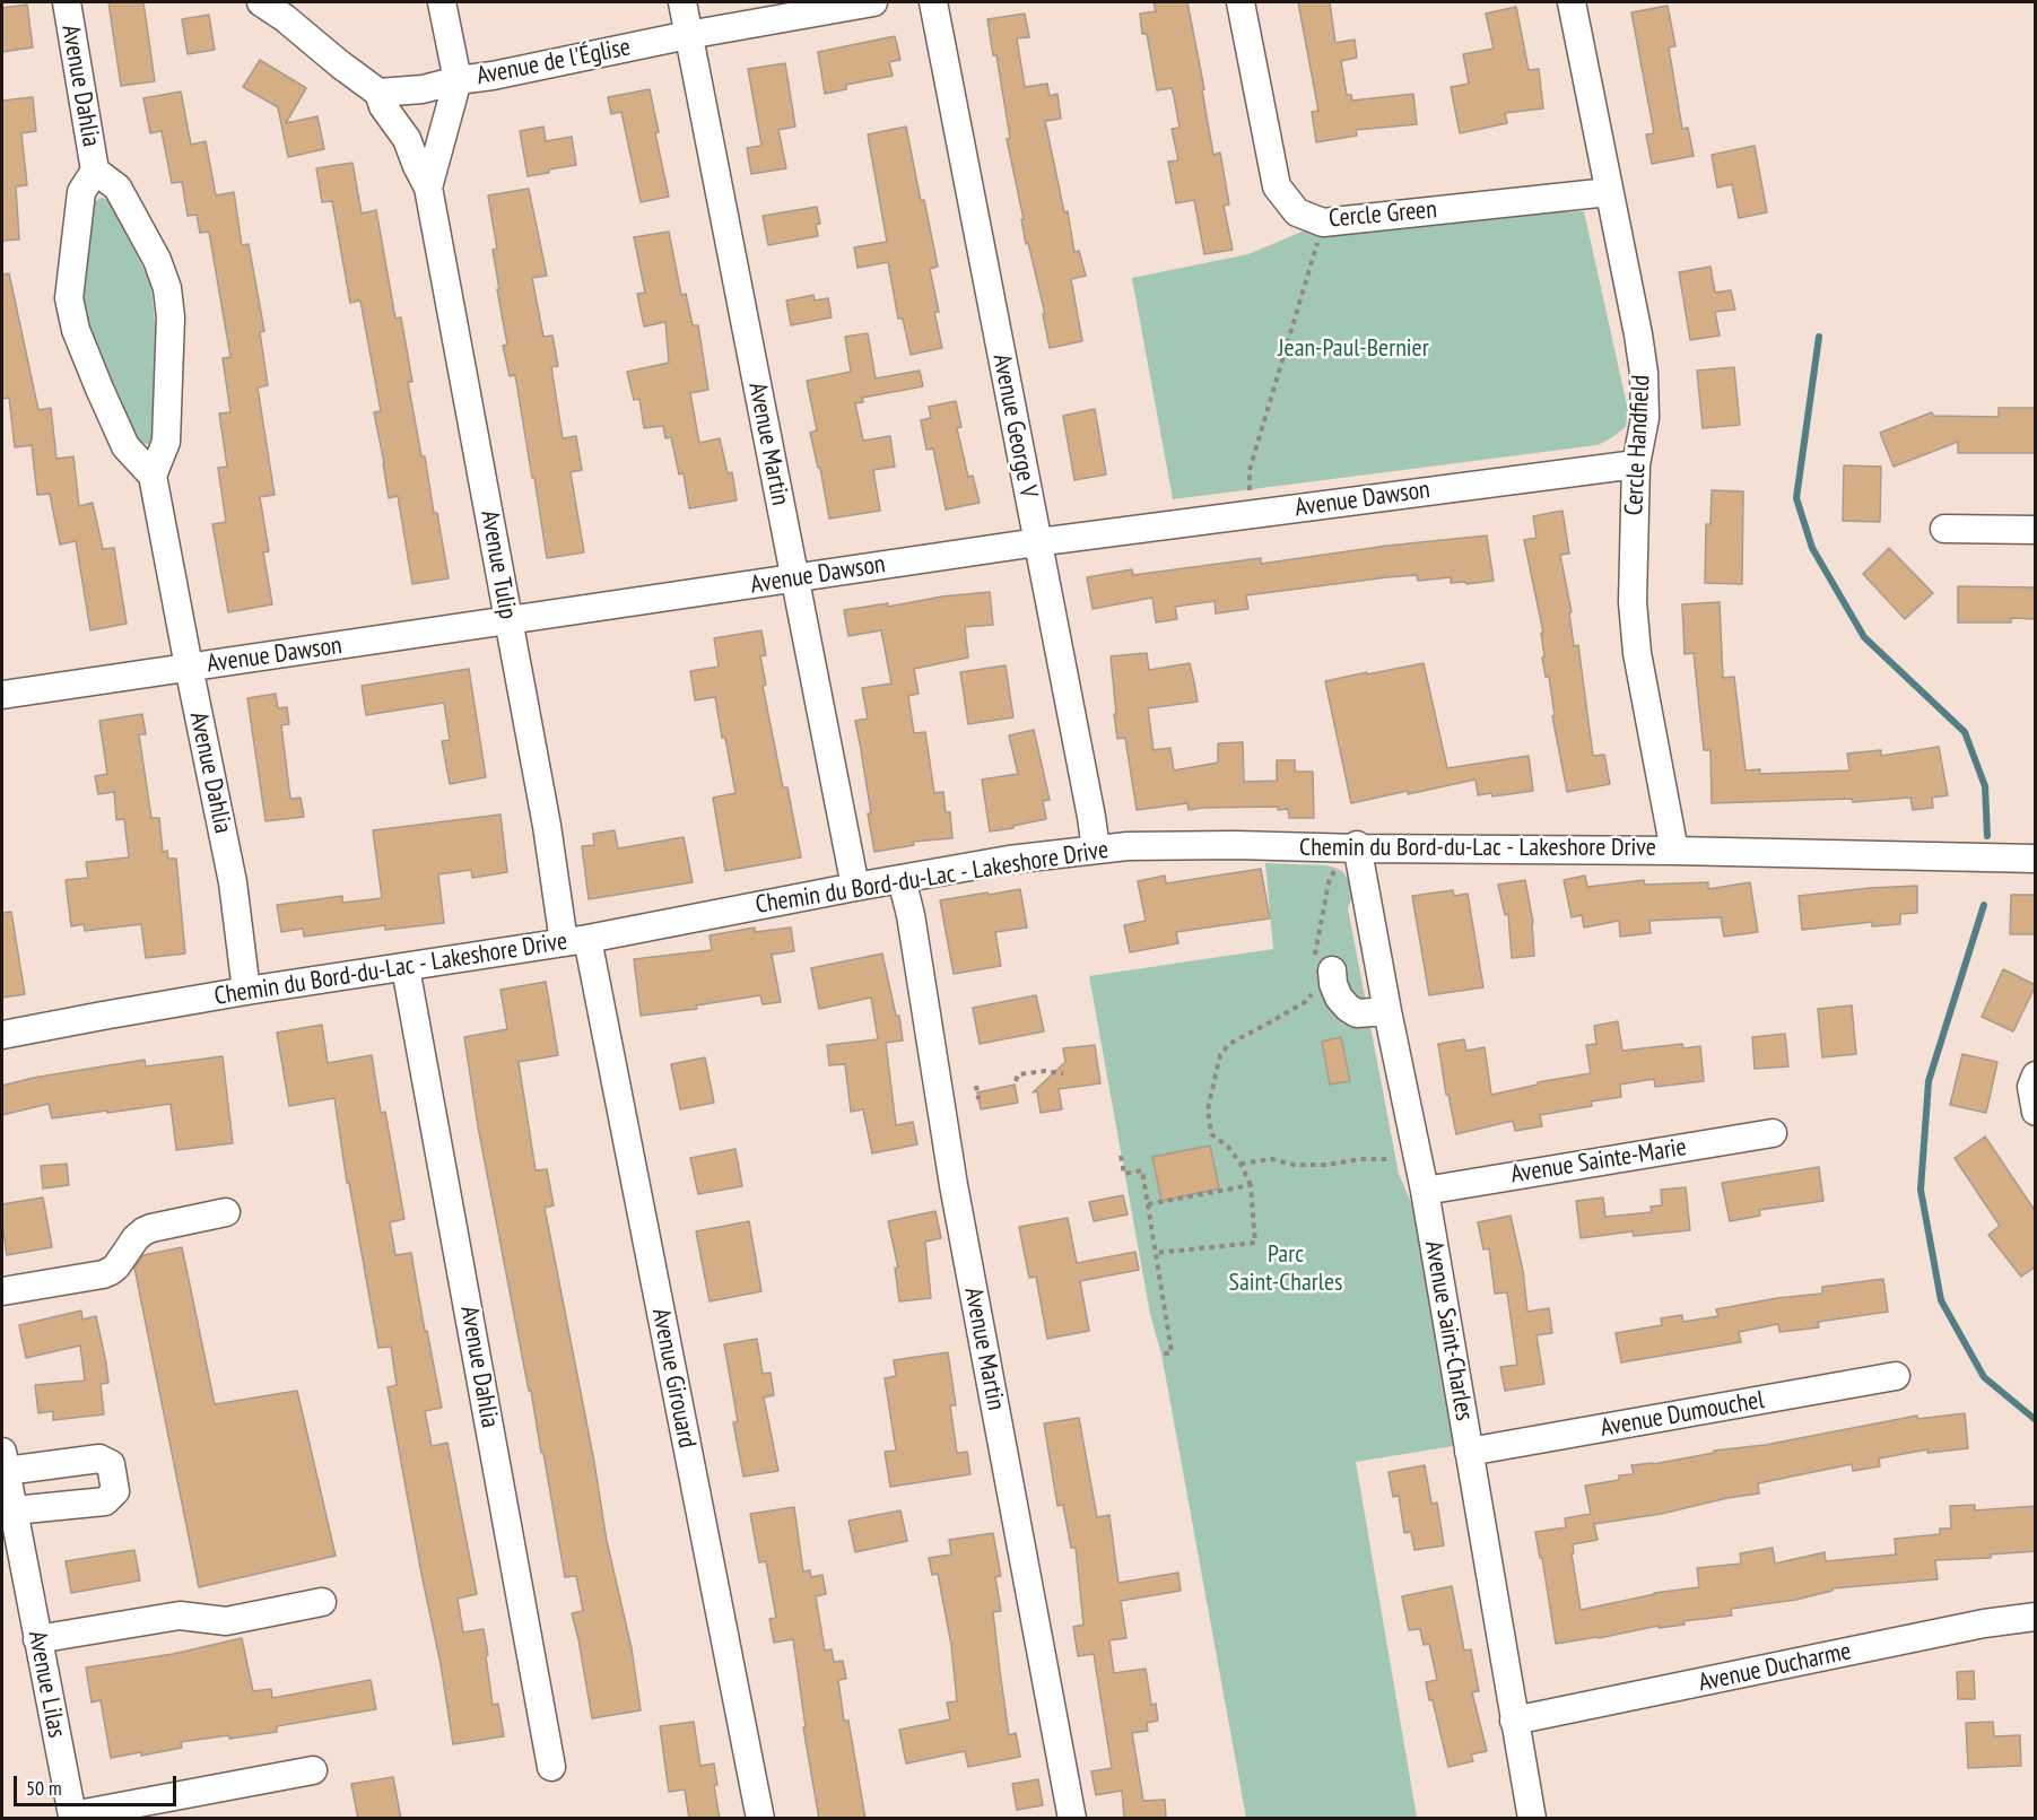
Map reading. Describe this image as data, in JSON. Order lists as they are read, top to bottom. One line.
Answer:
{"streets":{"street":["Avenue de l'Église","Avenue Dahlia","Cercle Green","Avenue George V","Avenue Martin","Cercle Handfield","Avenue Dawson","Avenue Tulip","Chemin du Bord-du-Lac - Lakeshore Drive","Avenue Sainte-Marie","Avenue Saint-Charles","Avenue Girouard","Avenue Dumouchel","Avenue Ducharme","Avenue Lilas"]},"crossings":[["Avenue de l'Église","Avenue Martin"],["Avenue de l'Église","Avenue Tulip"],["Avenue Dahlia","Avenue Dawson"],["Avenue Dahlia","Chemin du Bord-du-Lac - Lakeshore Drive"],["Cercle Green","Cercle Handfield"],["Avenue George V","Avenue Dawson"],["Avenue George V","Chemin du Bord-du-Lac - Lakeshore Drive"],["Avenue Martin","Avenue Dawson"],["Avenue Martin","Chemin du Bord-du-Lac - Lakeshore Drive"],["Cercle Handfield","Avenue Dawson"],["Cercle Handfield","Chemin du Bord-du-Lac - Lakeshore Drive"],["Avenue Dawson","Avenue Tulip"],["Avenue Tulip","Chemin du Bord-du-Lac - Lakeshore Drive"],["Avenue Tulip","Avenue Girouard"],["Chemin du Bord-du-Lac - Lakeshore Drive","Avenue Saint-Charles"],["Chemin du Bord-du-Lac - Lakeshore Drive","Avenue Girouard"],["Avenue Sainte-Marie","Avenue Saint-Charles"],["Avenue Saint-Charles","Avenue Dumouchel"],["Avenue Saint-Charles","Avenue Ducharme"]],"parks":["Jean-Paul-Bernier","Parc Saint-Charles"],"scale_bar":"50 m"}
